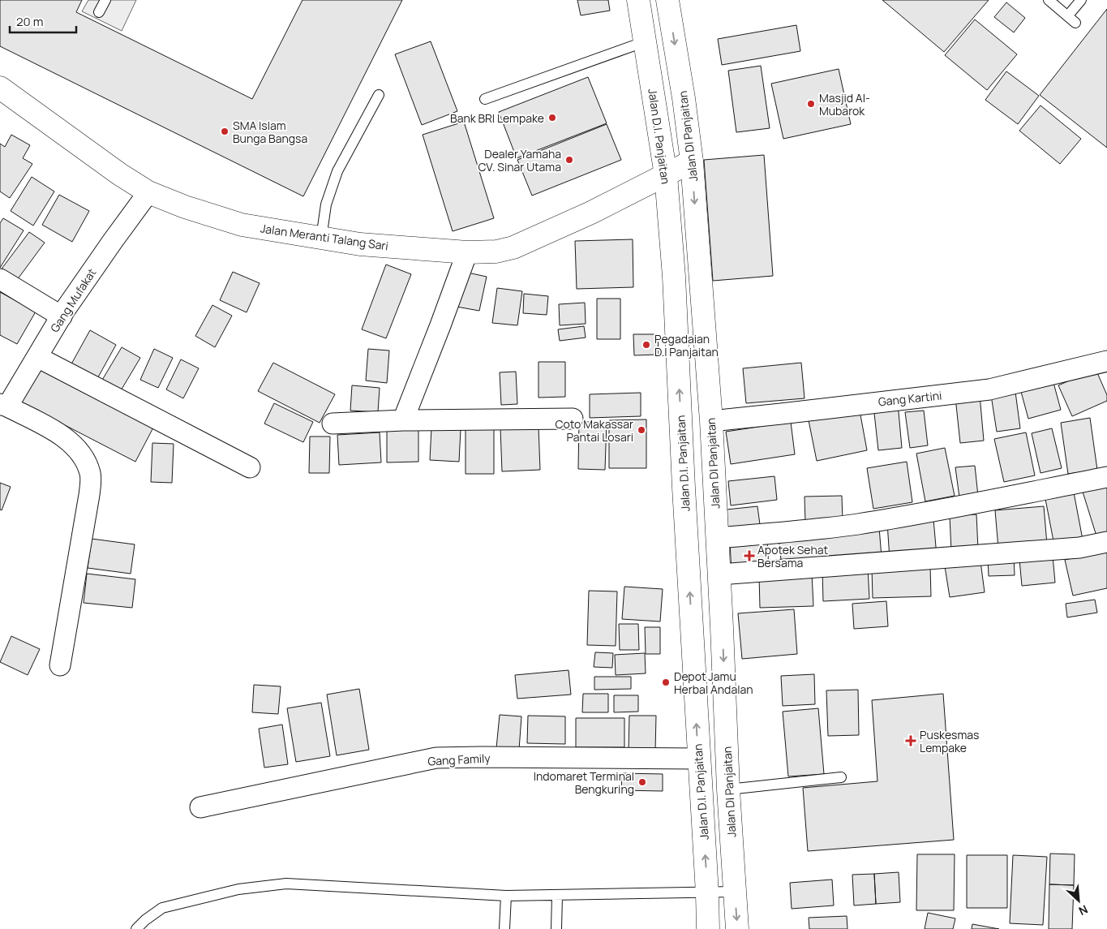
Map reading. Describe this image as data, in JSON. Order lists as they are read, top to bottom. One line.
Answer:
{"streets":{"main road":["Jalan D.I. Panjaitan","Jalan DI Panjaitan","Jalan Meranti Talang Sari"],"street":["Gang Mufakat","Gang Kartini","Gang Family"]},"crossings":[["Jalan D.I. Panjaitan","Jalan Meranti Talang Sari"],["Jalan D.I. Panjaitan","Gang Family"],["Jalan DI Panjaitan","Jalan Meranti Talang Sari"],["Jalan DI Panjaitan","Gang Kartini"],["Jalan Meranti Talang Sari","Gang Mufakat"]],"one_way":["Jalan D.I. Panjaitan","Jalan DI Panjaitan"],"places":{"other":["Masjid Al- Mubarok","Bank BRI Lempake","SMA Islam Bunga Bangsa","Dealer Yamaha CV. Sinar Utama","Pegadaian D.I Panjaitan","Coto Makassar Pantai Losari","Depot Jamu Herbal Andalan","Indomaret Terminal Bengkuring"],"health":["Apotek Sehat Bersama","Puskesmas Lempake"]},"scale_bar":"20 m","north":"bottom right"}
